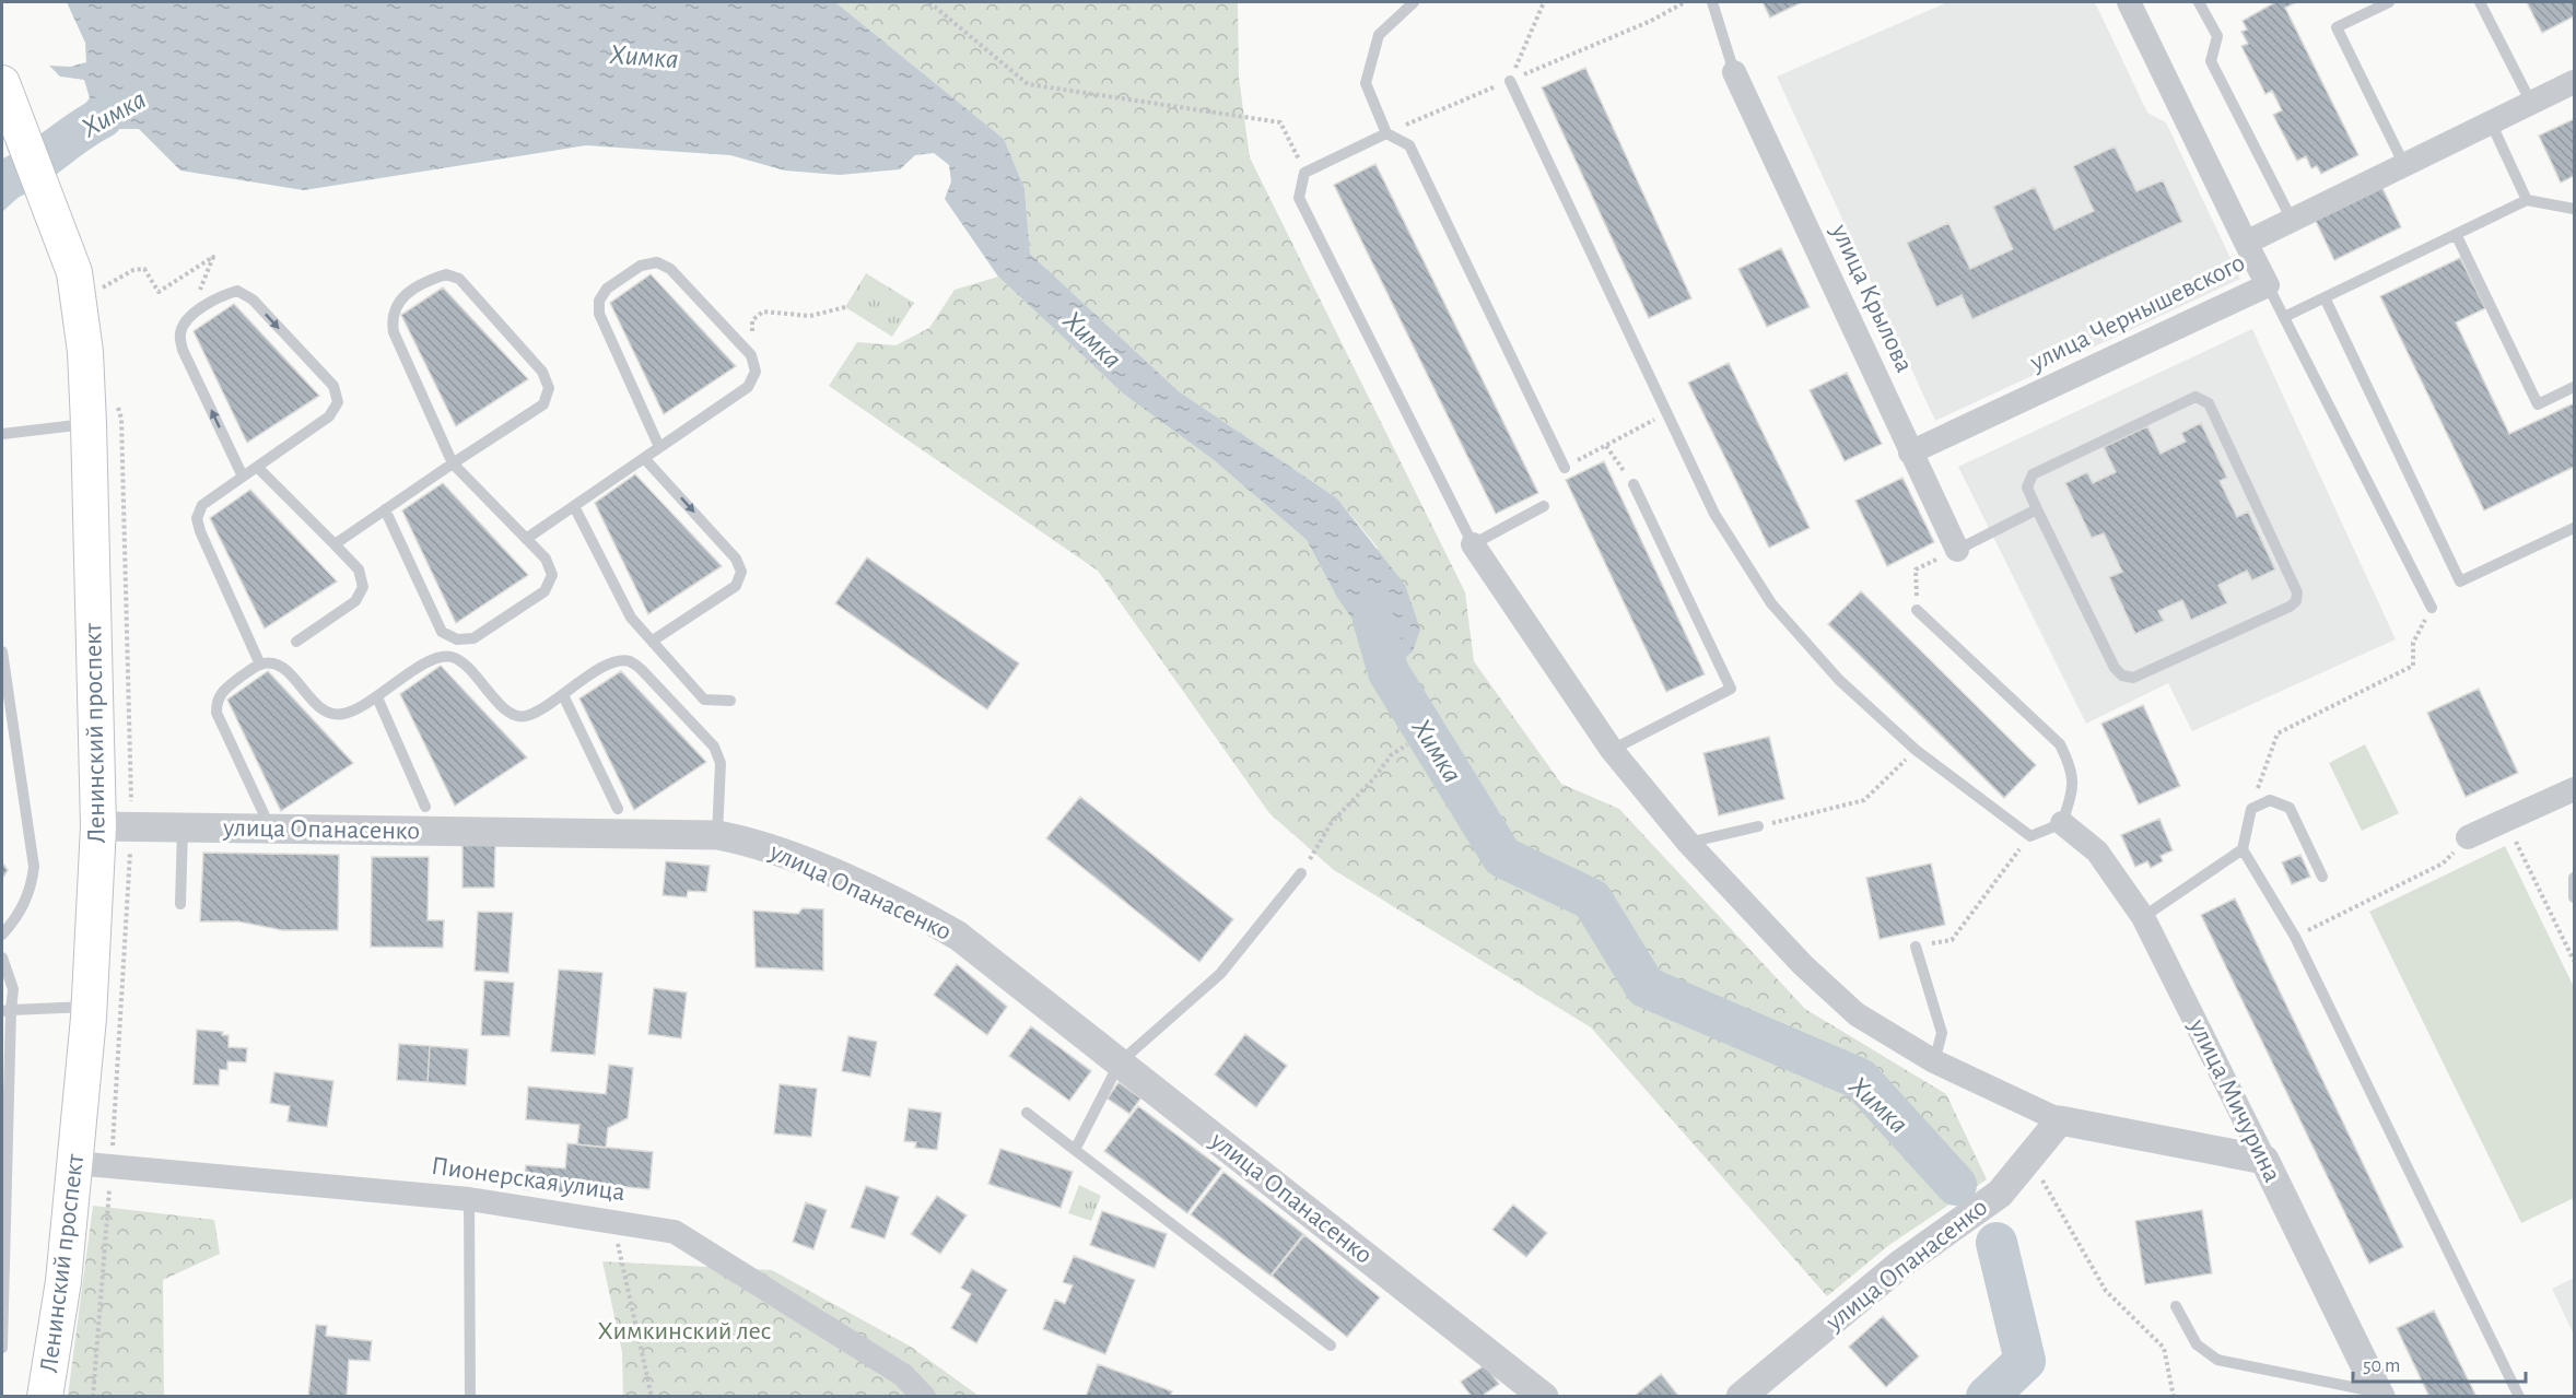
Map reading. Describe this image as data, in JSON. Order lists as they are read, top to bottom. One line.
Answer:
{"streets":{"main road":["Ленинский проспект"],"street":["улица Крылова","улица Чернышевского","улица Опанасенко","улица Мичурина","Пионерская улица"]},"crossings":[["улица Крылова","улица Чернышевского"],["Ленинский проспект","улица Опанасенко"],["Ленинский проспект","Пионерская улица"]],"water":["Химка"],"parks":["Химкинский лес"],"scale_bar":"50 m"}
